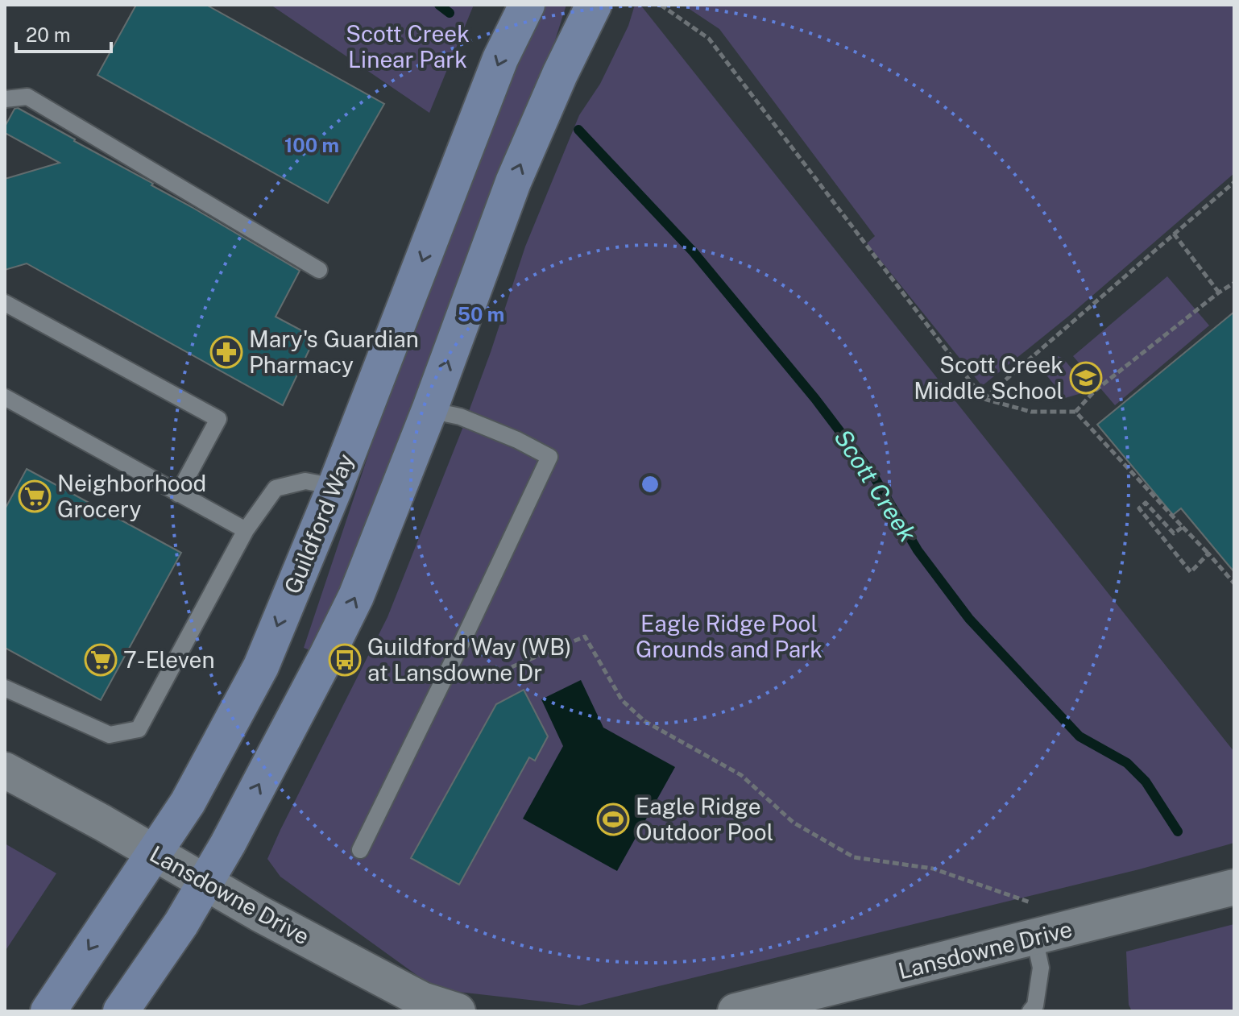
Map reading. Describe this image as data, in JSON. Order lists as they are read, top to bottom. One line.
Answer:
{"streets":{"main road":["Guildford Way"],"street":["Lansdowne Drive"]},"crossings":[["Guildford Way","Lansdowne Drive"]],"water":["Scott Creek"],"parks":["Scott Creek Linear Park","Eagle Ridge Pool Grounds and Park"],"places":{"pharmacy":["Mary's Guardian Pharmacy"],"school or university":["Scott Creek Middle School"],"supermarket":["Neighborhood Grocery","7-Eleven"],"bus stop":["Guildford Way (WB) at Lansdowne Dr"],"sports":["Eagle Ridge Outdoor Pool"]},"scale_bar":"20 m","rings":["100 m","50 m"]}
